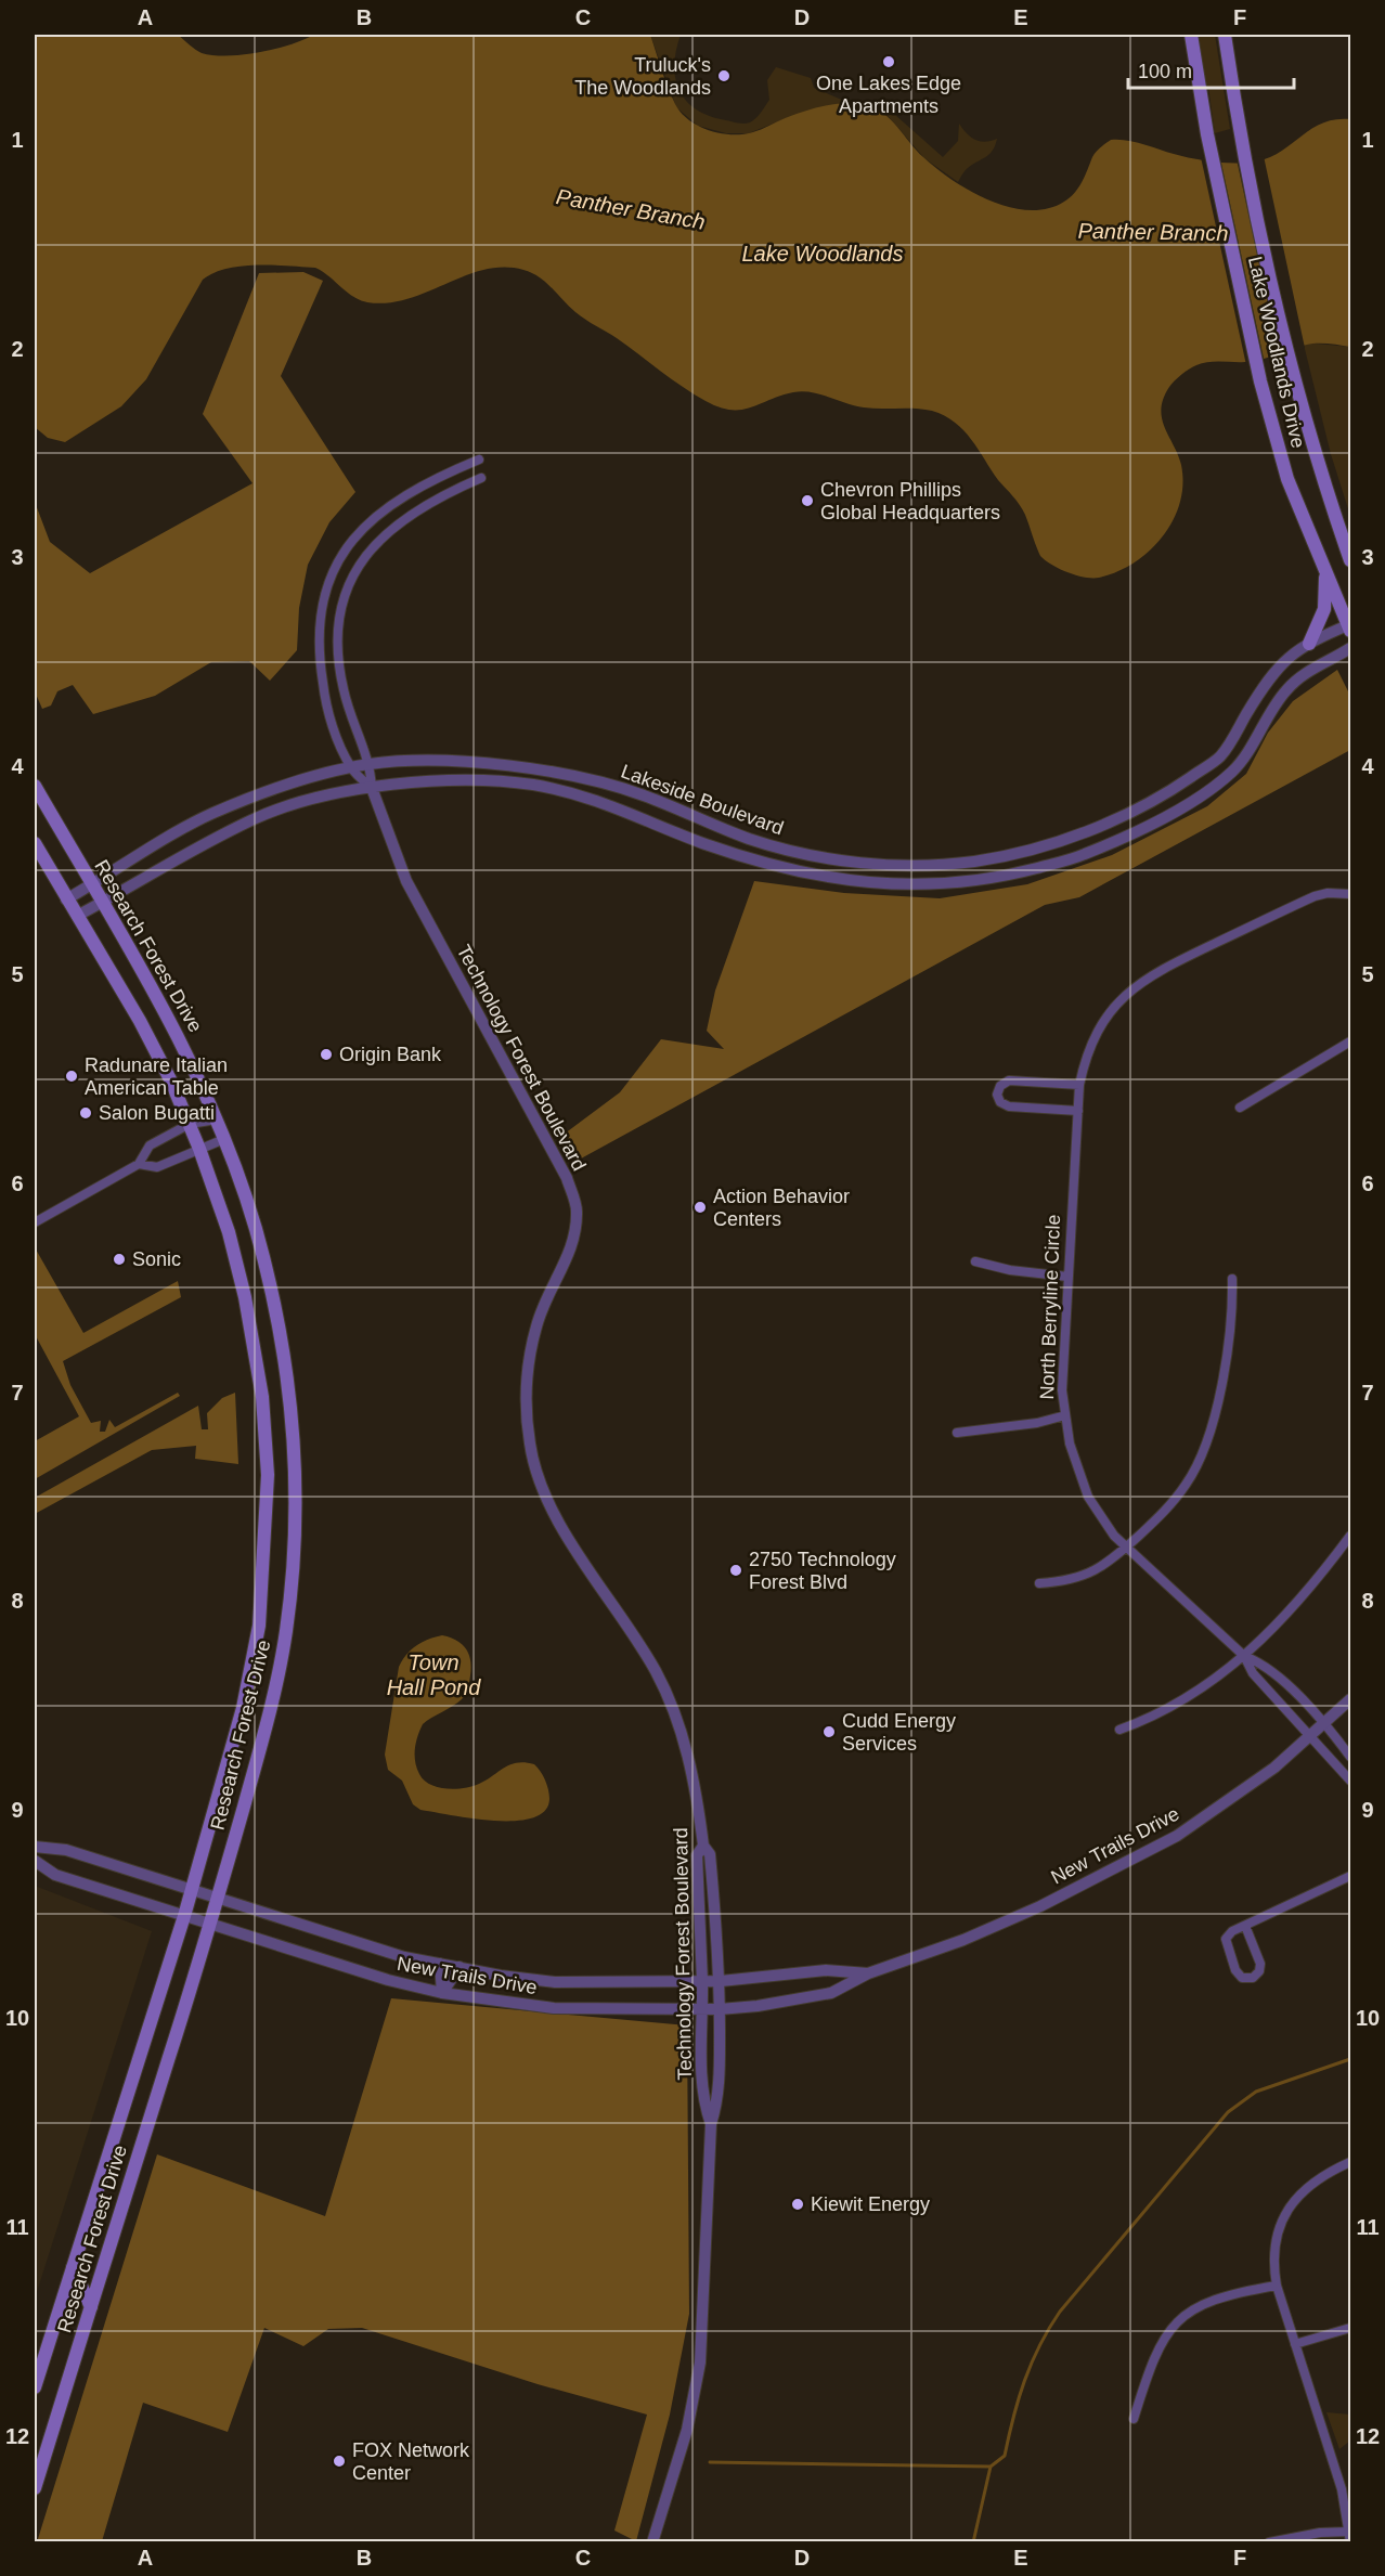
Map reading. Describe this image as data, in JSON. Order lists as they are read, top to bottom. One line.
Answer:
{"streets":{"main road":["Lake Woodlands Drive","Research Forest Drive"],"street":["Lakeside Boulevard","Technology Forest Boulevard","North Berryline Circle","New Trails Drive"]},"crossings":[["Lake Woodlands Drive","Lakeside Boulevard"],["Lakeside Boulevard","Research Forest Drive"],["Lakeside Boulevard","Technology Forest Boulevard"],["Research Forest Drive","New Trails Drive"],["Technology Forest Boulevard","New Trails Drive"],["North Berryline Circle","New Trails Drive"]],"water":["Panther Branch","Lake Woodlands","Town Hall Pond"],"places":["One Lakes Edge Apartments","Truluck's The Woodlands","Chevron Phillips Global Headquarters","Origin Bank","Radunare Italian American Table","Salon Bugatti","Action Behavior Centers","Sonic","2750 Technology Forest Blvd","Cudd Energy Services","Kiewit Energy","FOX Network Center"],"scale_bar":"100 m","grid":{"columns":["A","B","C","D","E","F"],"rows":["1","2","3","4","5","6","7","8","9","10","11","12"]}}
